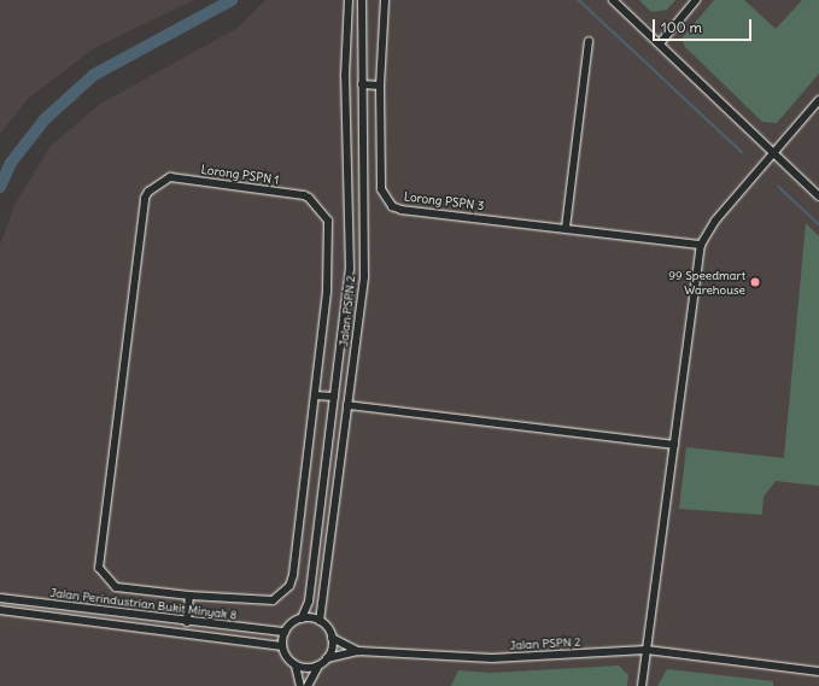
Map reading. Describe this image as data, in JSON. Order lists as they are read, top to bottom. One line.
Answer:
{"streets":{"street":["Lorong PSPN 1","Lorong PSPN 3","Jalan PSPN 2","Jalan Perindustrian Bukit Minyak 8"]},"crossings":[["Jalan PSPN 2","Jalan Perindustrian Bukit Minyak 8"]],"places":["99 Speedmart Warehouse"],"scale_bar":"100 m"}
